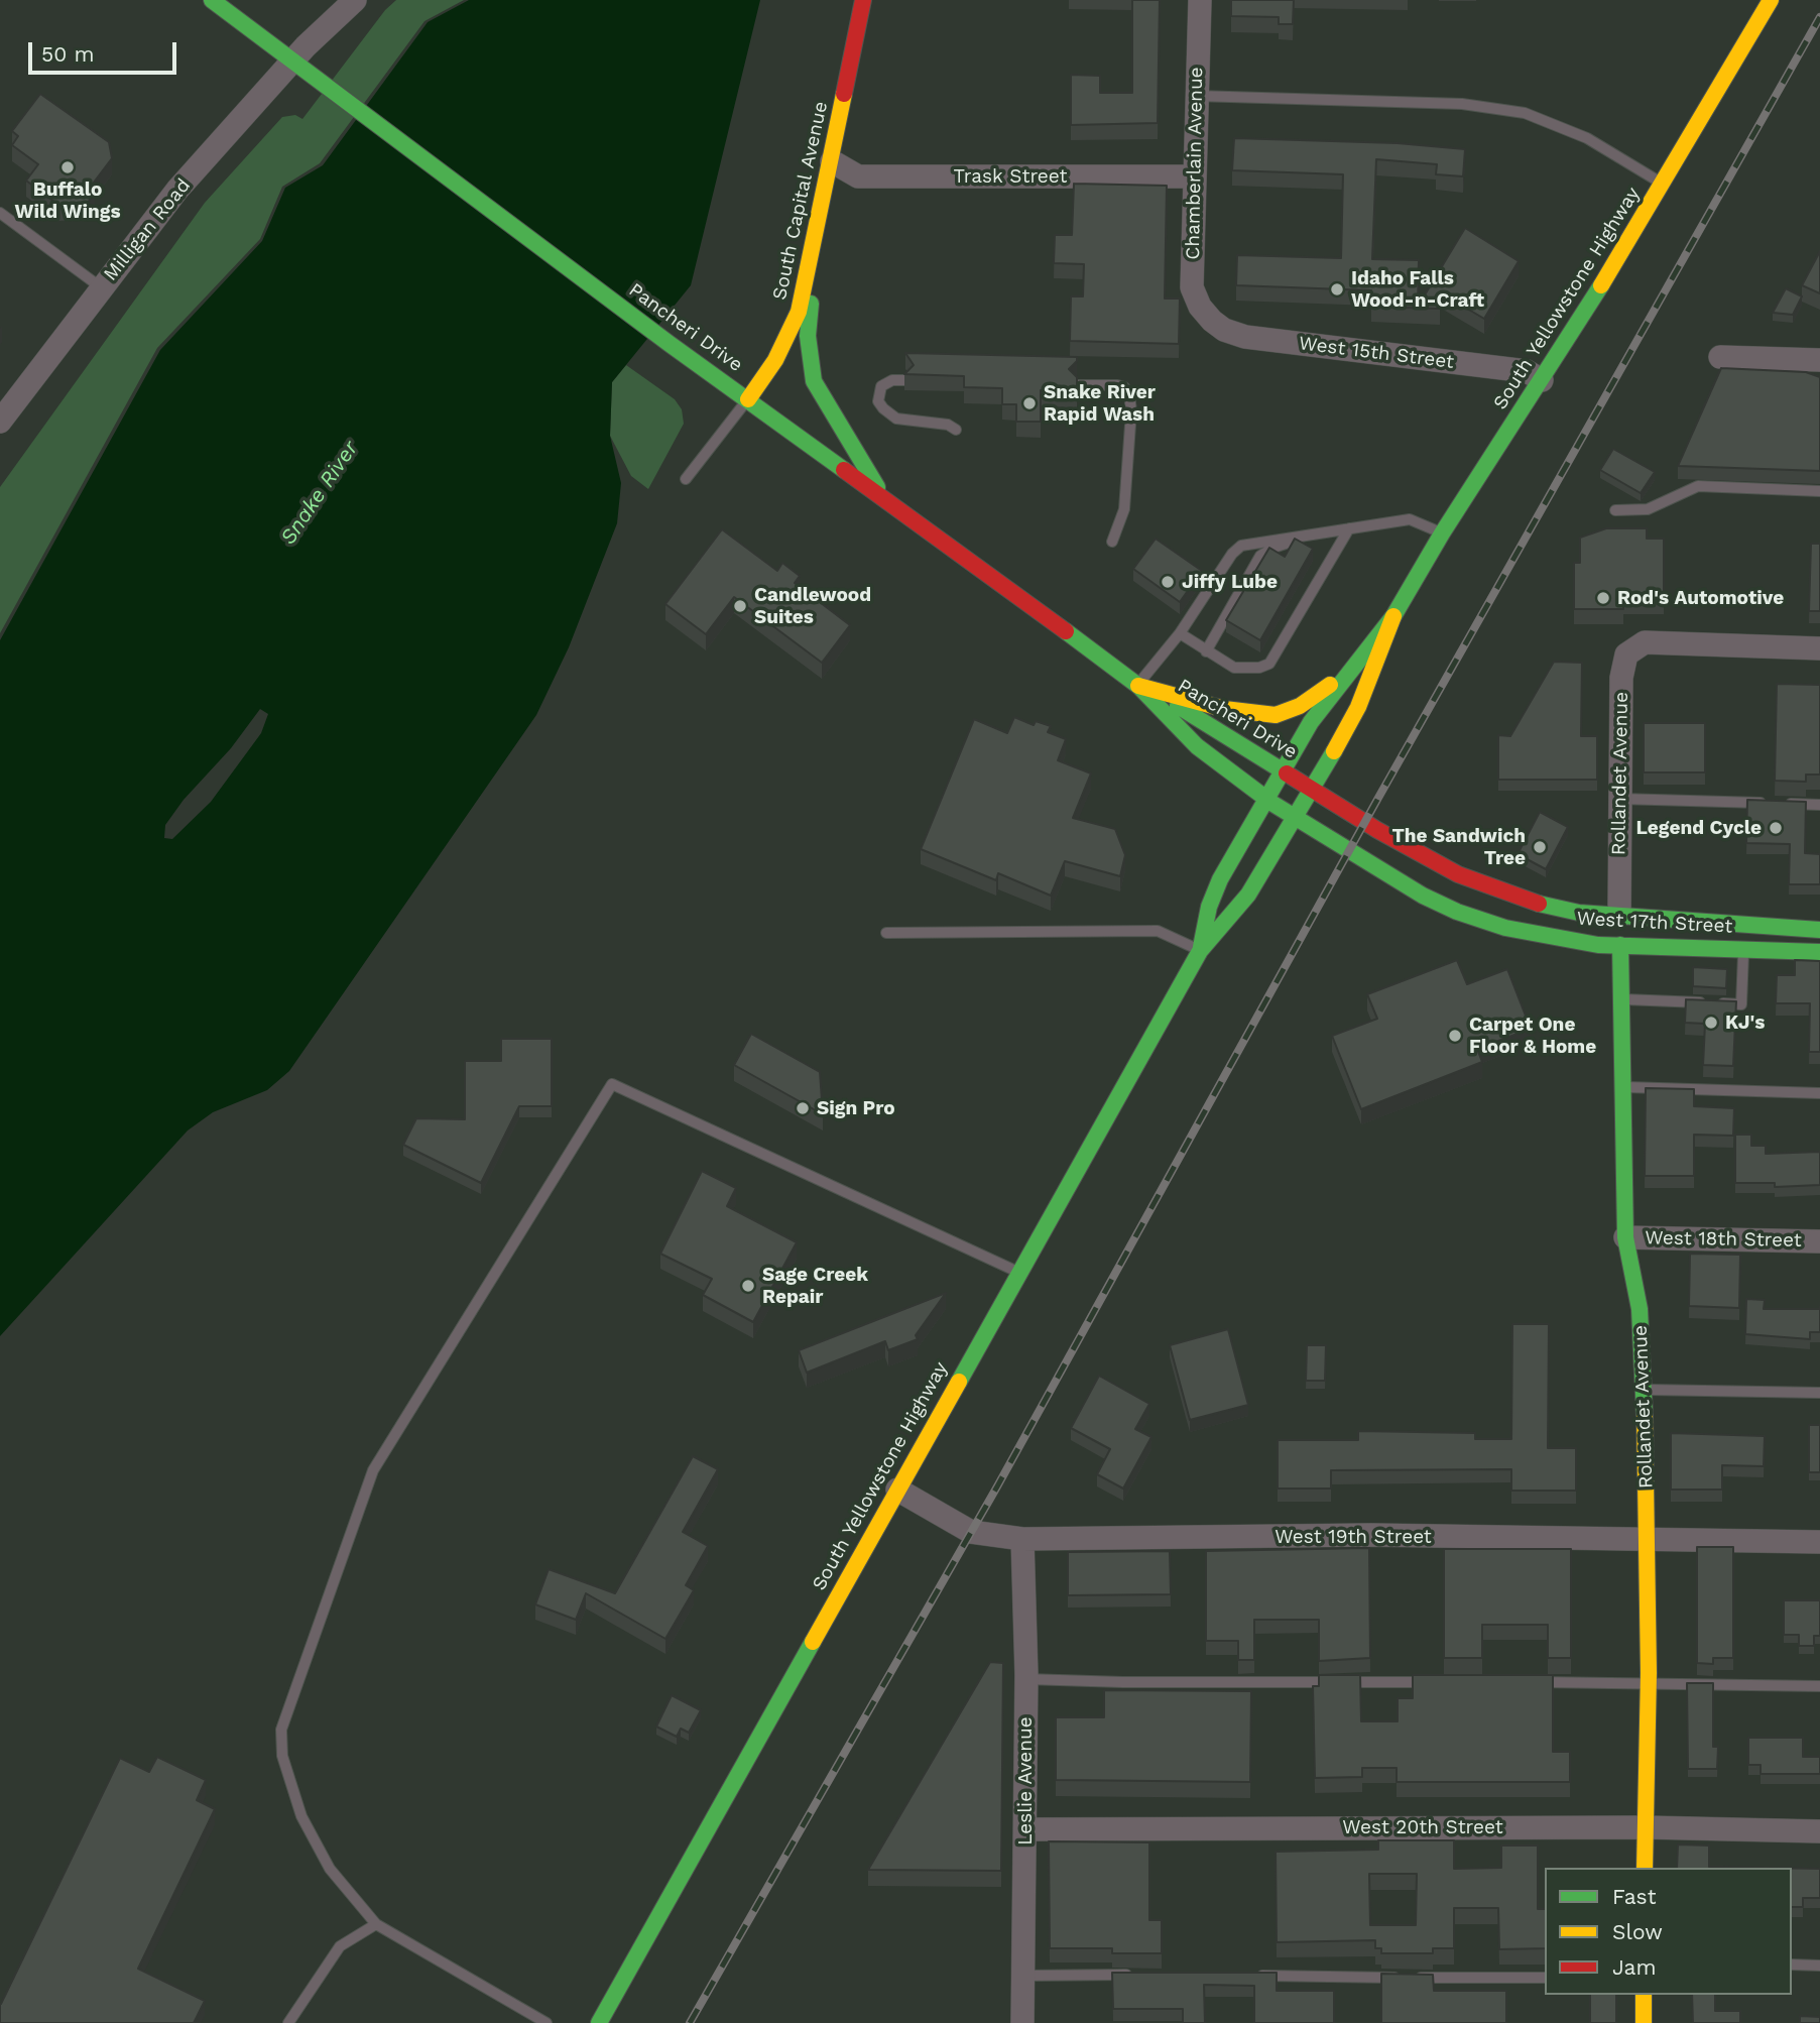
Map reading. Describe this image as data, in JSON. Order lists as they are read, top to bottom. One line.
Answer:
{"streets":{"main road":["South Capital Avenue","South Yellowstone Highway","Pancheri Drive","Rollandet Avenue","West 17th Street"],"street":["Chamberlain Avenue","Trask Street","Milligan Road","West 15th Street","West 18th Street","West 19th Street","Leslie Avenue","West 20th Street"]},"crossings":[["Chamberlain Avenue","Trask Street"],["Chamberlain Avenue","West 15th Street"],["Trask Street","South Capital Avenue"],["South Capital Avenue","Pancheri Drive"],["Milligan Road","Pancheri Drive"],["South Yellowstone Highway","Pancheri Drive"],["South Yellowstone Highway","West 15th Street"],["South Yellowstone Highway","West 17th Street"],["South Yellowstone Highway","West 19th Street"],["Pancheri Drive","West 17th Street"],["Rollandet Avenue","West 17th Street"],["Rollandet Avenue","West 18th Street"],["Rollandet Avenue","West 19th Street"],["Rollandet Avenue","West 20th Street"],["West 19th Street","Leslie Avenue"],["Leslie Avenue","West 20th Street"]],"water":["Snake River"],"places":["Buffalo Wild Wings","Idaho Falls Wood-n-Craft","Snake River Rapid Wash","Jiffy Lube","Rod's Automotive","Candlewood Suites","Legend Cycle","The Sandwich Tree","KJ's","Carpet One Floor & Home","Sign Pro","Sage Creek Repair"],"legend":["Fast","Slow","Jam"],"scale_bar":"50 m"}
